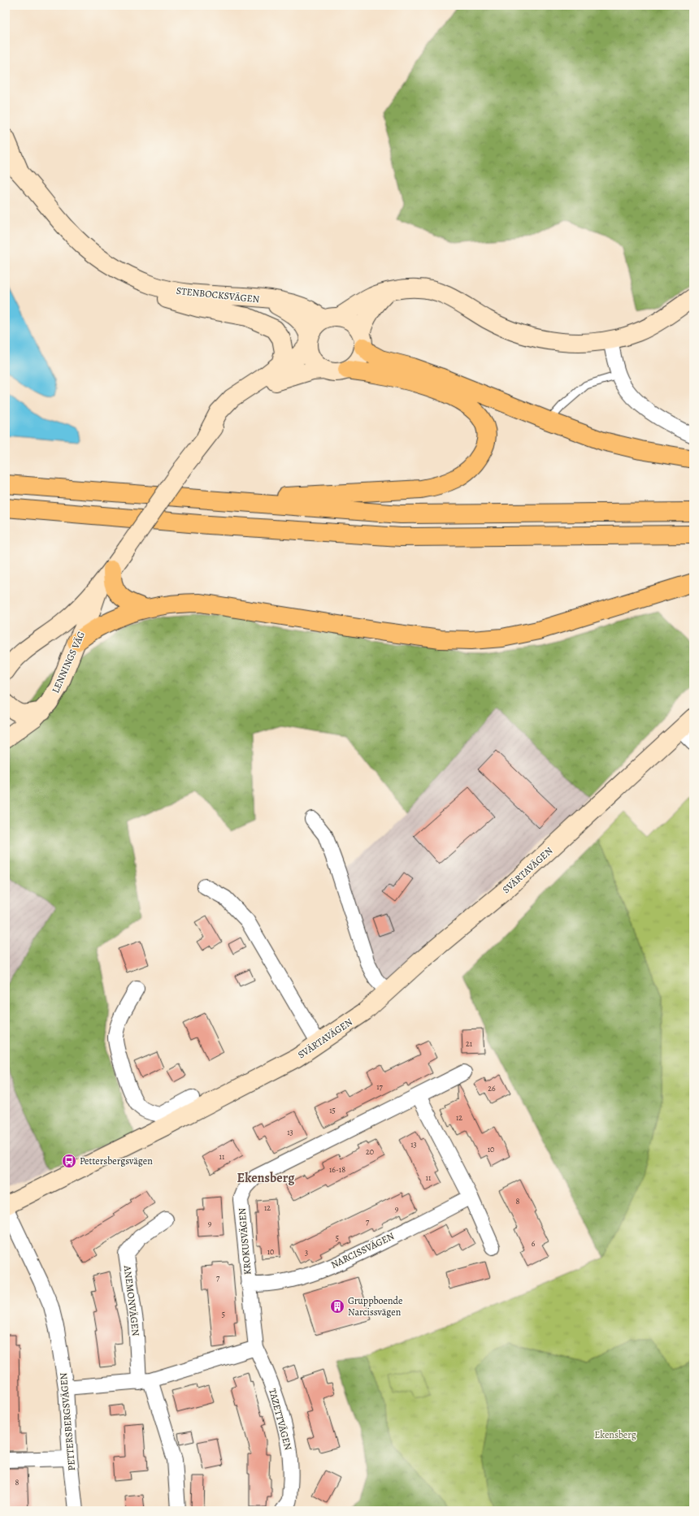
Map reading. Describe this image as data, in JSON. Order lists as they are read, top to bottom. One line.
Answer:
{"streets":{"main road":["STENBOCKSVÄGEN","LENNINGS VÄG","SVÄRTAVÄGEN"],"street":["KROKUSVÄGEN","NARCISSVÄGEN","ANEMONVÄGEN","TAZETTVÄGEN","PETTERSBERGSVÄGEN"]},"crossings":[["SVÄRTAVÄGEN","PETTERSBERGSVÄGEN"],["KROKUSVÄGEN","NARCISSVÄGEN"],["KROKUSVÄGEN","TAZETTVÄGEN"]],"districts":["Ekensberg"],"parks":["Ekensberg"],"places":{"bus stop":["Pettersbergsvägen"],"building":["Gruppboende Narcissvägen"]},"house_numbers":["21","17","26","15","12","13","13","10","20","11","16-18","11","8","12","9","7","9","5","6","10","3","7","5","8"]}
